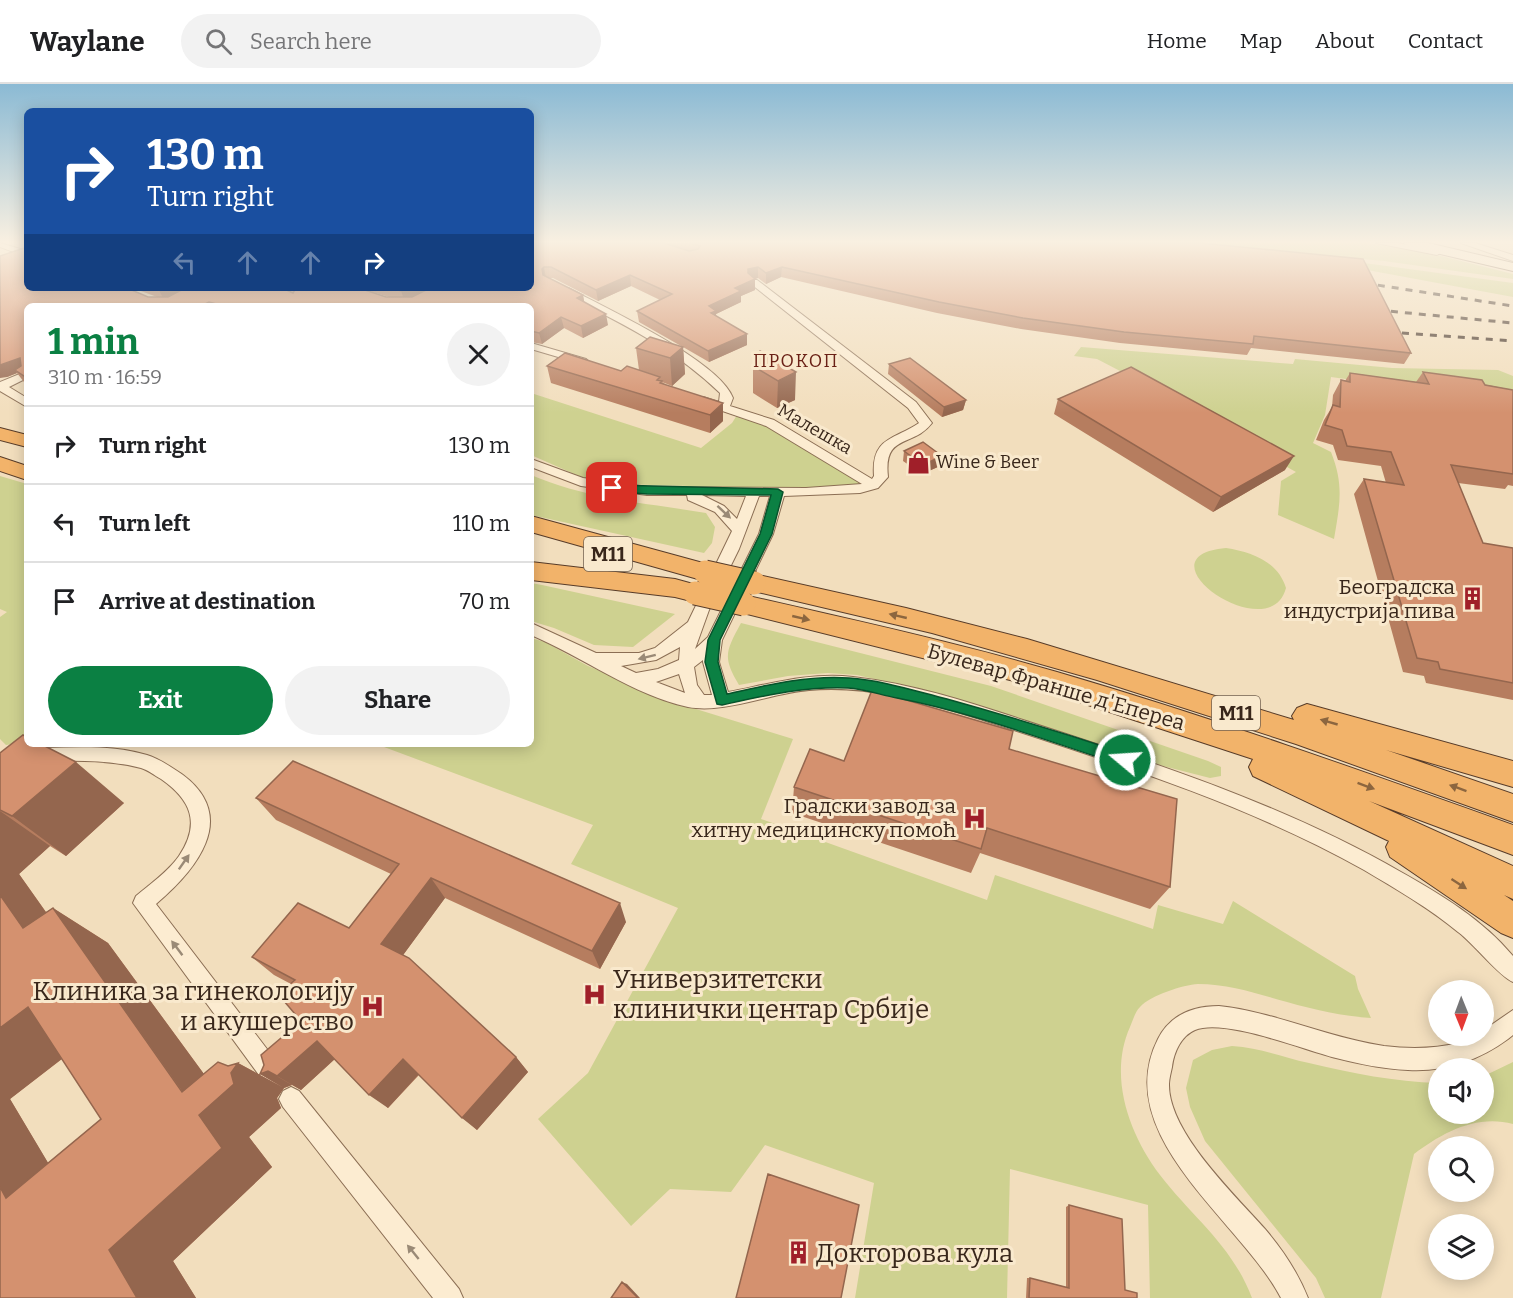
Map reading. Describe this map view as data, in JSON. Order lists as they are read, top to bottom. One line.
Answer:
{"streets":{"highway":["M11","Булевар Франше д'Епереа"],"street":["Малешка"]},"districts":["ПРОКОП"],"places":{"shop":["Wine & Beer"],"building":["Београдска индустрија пива","Докторова кула"],"hospital":["Градски завод за хитну медицинску помоћ","Универзитетски клинички центар Србије","Клиника за гинекологију и акушерство"]},"north":"bottom","page":{"header":"Waylane","search":"Search here","nav":["Home","Map","About","Contact"],"turn":["130 m","Turn right"],"heading":["1 min","310 m · 16:59"],"list":[{"name":"Turn right","value":"130 m"},{"name":"Turn left","value":"110 m"},{"name":"Arrive at destination","value":"70 m"}],"buttons":["Exit","Share"]}}
